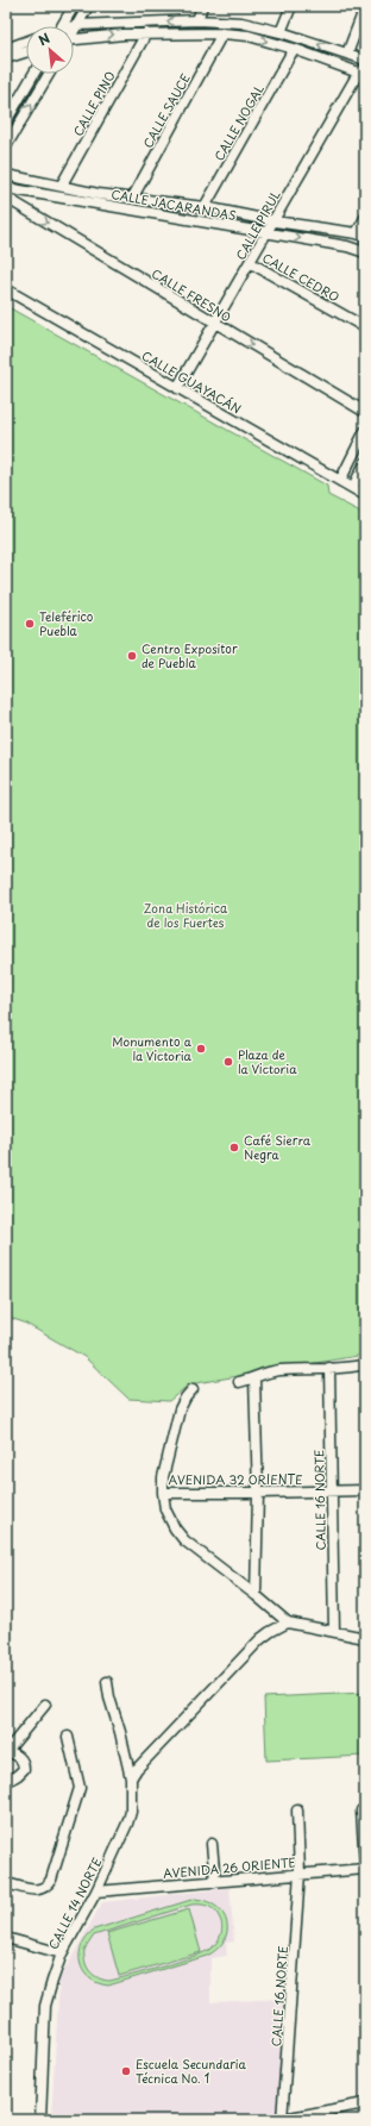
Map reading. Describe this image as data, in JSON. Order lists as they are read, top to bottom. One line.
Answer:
{"streets":{"street":["CALLE PINO","CALLE SAUCE","CALLE NOGAL","CALLE JACARANDAS","CALLE PIRUL","CALLE CEDRO","CALLE FRESNO","CALLE GUAYACÁN","AVENIDA 32 ORIENTE","CALLE 16 NORTE","AVENIDA 26 ORIENTE","CALLE 14 NORTE"]},"crossings":[["CALLE PINO","CALLE JACARANDAS"],["CALLE SAUCE","CALLE JACARANDAS"],["CALLE NOGAL","CALLE JACARANDAS"],["CALLE JACARANDAS","CALLE PIRUL"],["CALLE PIRUL","CALLE CEDRO"],["CALLE PIRUL","CALLE FRESNO"],["CALLE PIRUL","CALLE GUAYACÁN"],["AVENIDA 32 ORIENTE","CALLE 16 NORTE"],["CALLE 16 NORTE","AVENIDA 26 ORIENTE"],["AVENIDA 26 ORIENTE","CALLE 14 NORTE"]],"one_way":["CALLE FRESNO"],"parks":["Zona Histórica de los Fuertes"],"places":["Teleférico Puebla","Centro Expositor de Puebla","Monumento a la Victoria","Plaza de la Victoria","Café Sierra Negra","Escuela Secundaria Técnica No. 1"],"north":"top left"}
